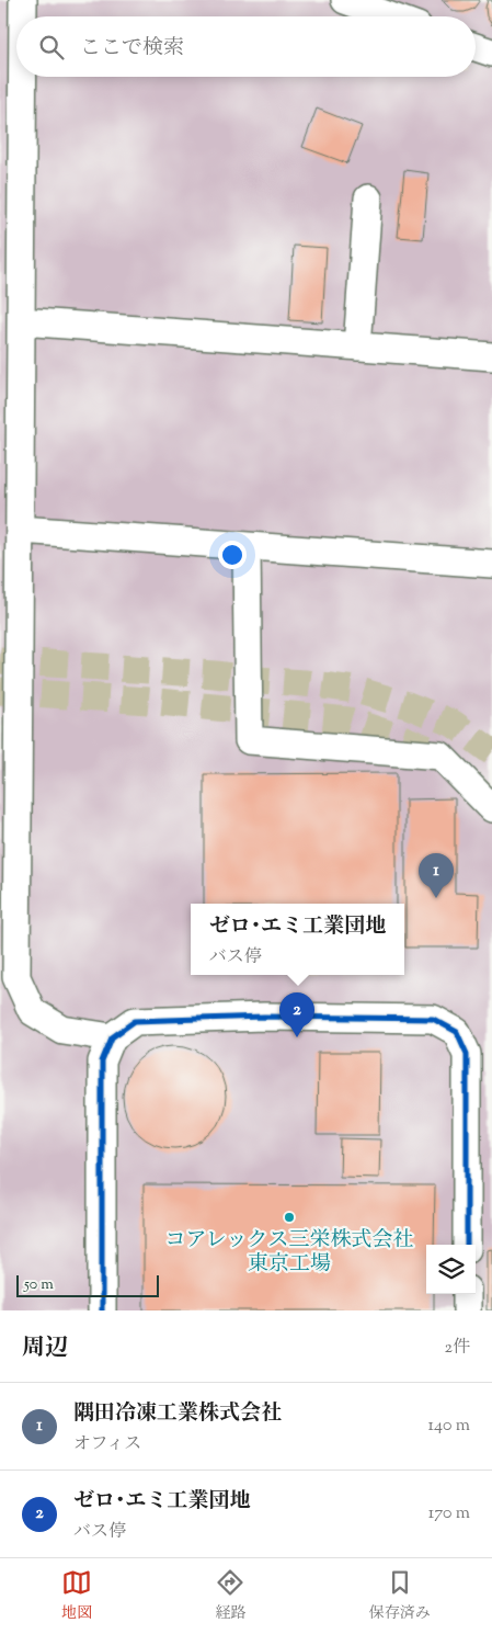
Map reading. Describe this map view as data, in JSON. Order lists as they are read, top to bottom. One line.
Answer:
{"places":["コアレックス三栄株式会社 東京工場"],"scale_bar":"50 m","page":{"search":"ここで検索","pins":["1","2"],"popup":["ゼロ･エミ工業団地","バス停"],"scale":"50 m","heading":["周辺","2件"],"list":[{"mark":"1","name":"隅田冷凍工業株式会社","note":"オフィス","value":"140 m"},{"mark":"2","name":"ゼロ･エミ工業団地","note":"バス停","value":"170 m"}],"nav":["地図","経路","保存済み"]}}
